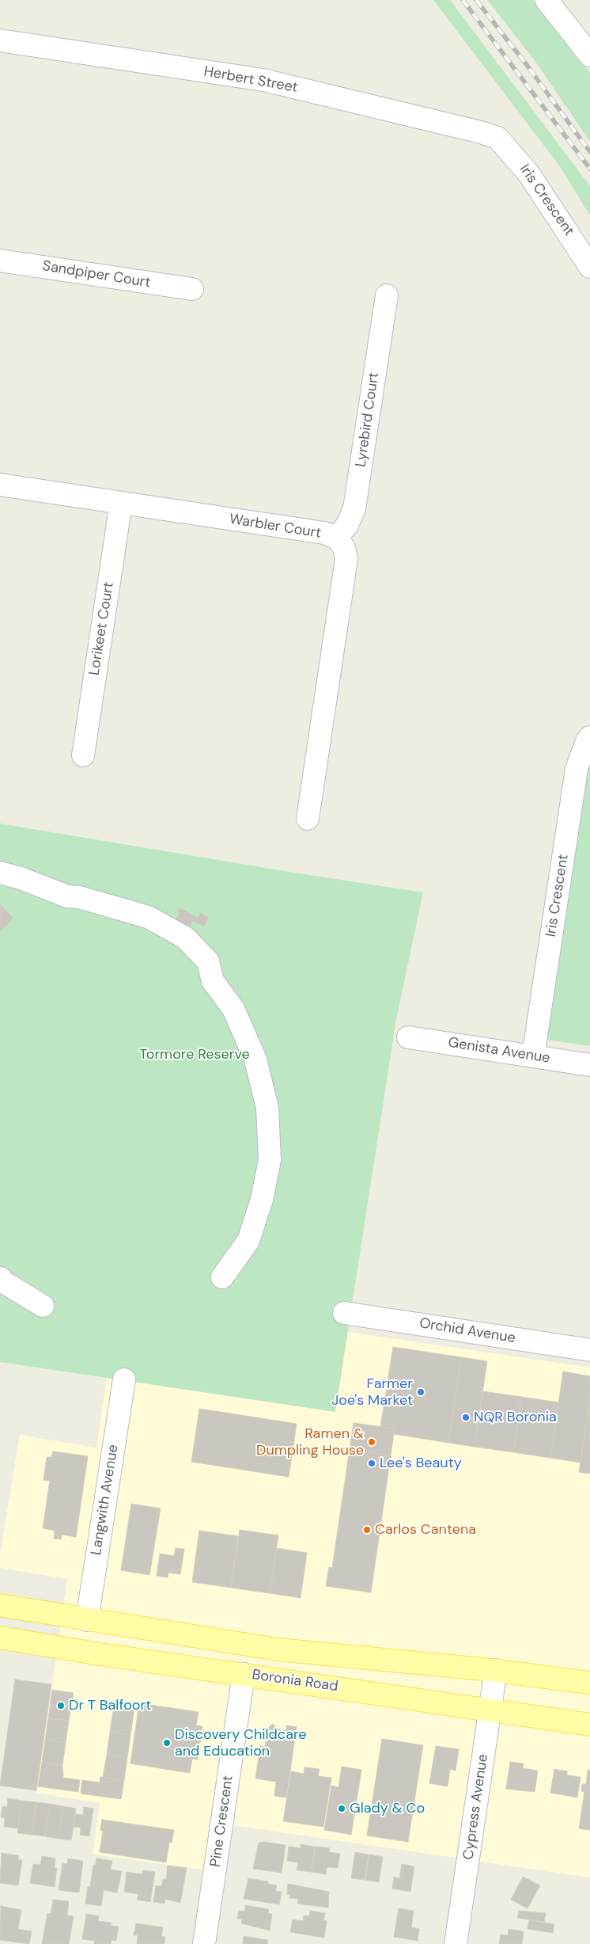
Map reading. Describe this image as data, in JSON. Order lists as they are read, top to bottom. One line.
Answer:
{"streets":{"main road":["Boronia Road"],"street":["Herbert Street","Iris Crescent","Sandpiper Court","Lyrebird Court","Warbler Court","Lorikeet Court","Genista Avenue","Orchid Avenue","Langwith Avenue","Cypress Avenue","Pine Crescent"]},"crossings":[["Herbert Street","Iris Crescent"],["Iris Crescent","Genista Avenue"],["Lyrebird Court","Warbler Court"],["Warbler Court","Lorikeet Court"],["Langwith Avenue","Boronia Road"],["Boronia Road","Cypress Avenue"],["Boronia Road","Pine Crescent"]],"parks":["Tormore Reserve"],"places":["Farmer Joe's Market","NQR Boronia","Ramen & Dumpling House","Lee's Beauty","Carlos Cantena","Dr T Balfoort","Discovery Childcare and Education","Glady & Co"]}
